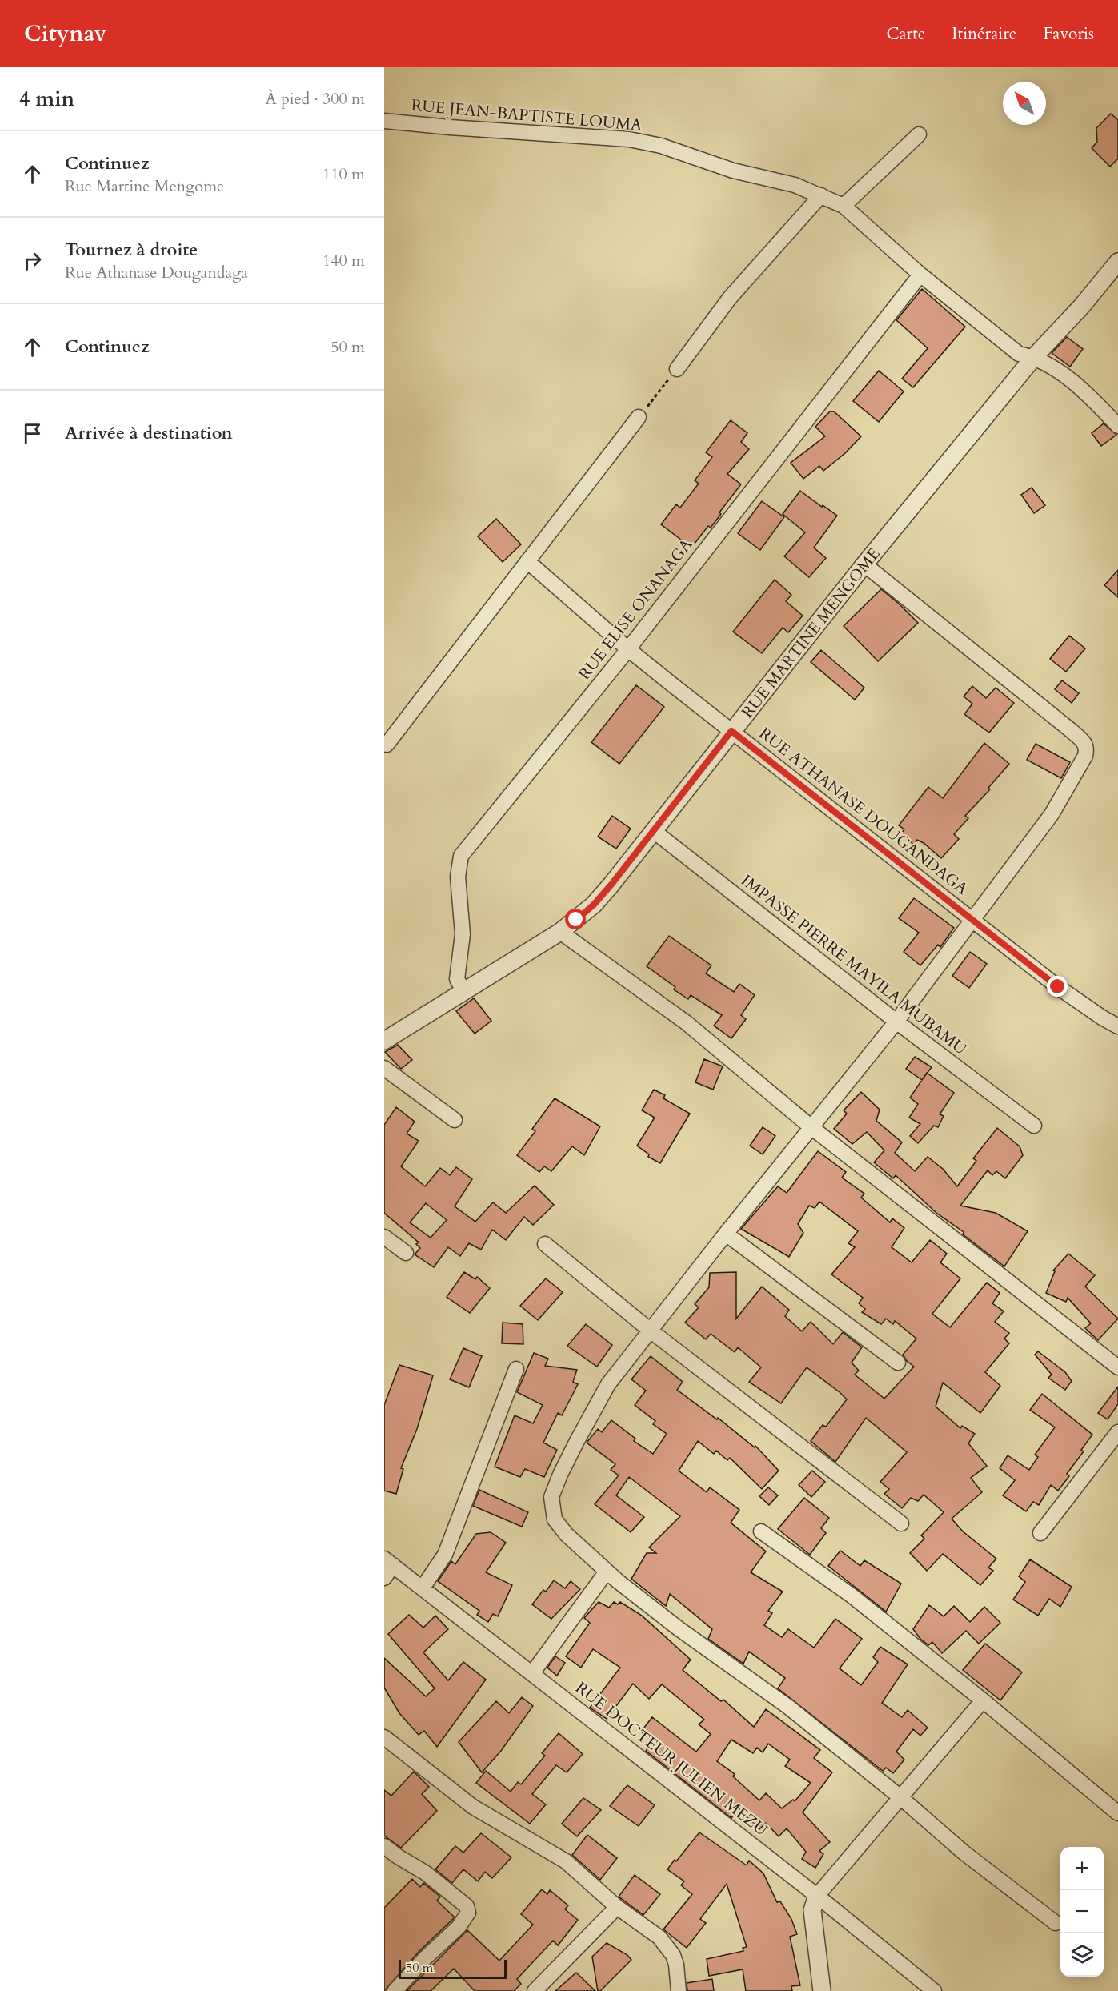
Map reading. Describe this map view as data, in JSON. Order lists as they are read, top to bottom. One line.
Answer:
{"streets":{"street":["RUE JEAN-BAPTISTE LOUMA","RUE ELISE ONANAGA","RUE MARTINE MENGOME","RUE ATHANASE DOUGANDAGA","IMPASSE PIERRE MAYILA MUBAMU","RUE DOCTEUR JULIEN MEZU"]},"crossings":[["RUE JEAN-BAPTISTE LOUMA","RUE ELISE ONANAGA"],["RUE JEAN-BAPTISTE LOUMA","RUE MARTINE MENGOME"],["RUE ELISE ONANAGA","RUE MARTINE MENGOME"],["RUE ELISE ONANAGA","RUE ATHANASE DOUGANDAGA"],["RUE MARTINE MENGOME","RUE ATHANASE DOUGANDAGA"],["RUE MARTINE MENGOME","IMPASSE PIERRE MAYILA MUBAMU"]],"scale_bar":"50 m","north":"top left","page":{"header":"Citynav","nav":["Carte","Itinéraire","Favoris"],"heading":["4 min","À pied · 300 m"],"list":[["Continuez","Rue Martine Mengome","110 m"],["Tournez à droite","Rue Athanase Dougandaga","140 m"],["Continuez","50 m"],"Arrivée à destination"],"map_buttons":["+","−"],"scale":"50 m"}}
